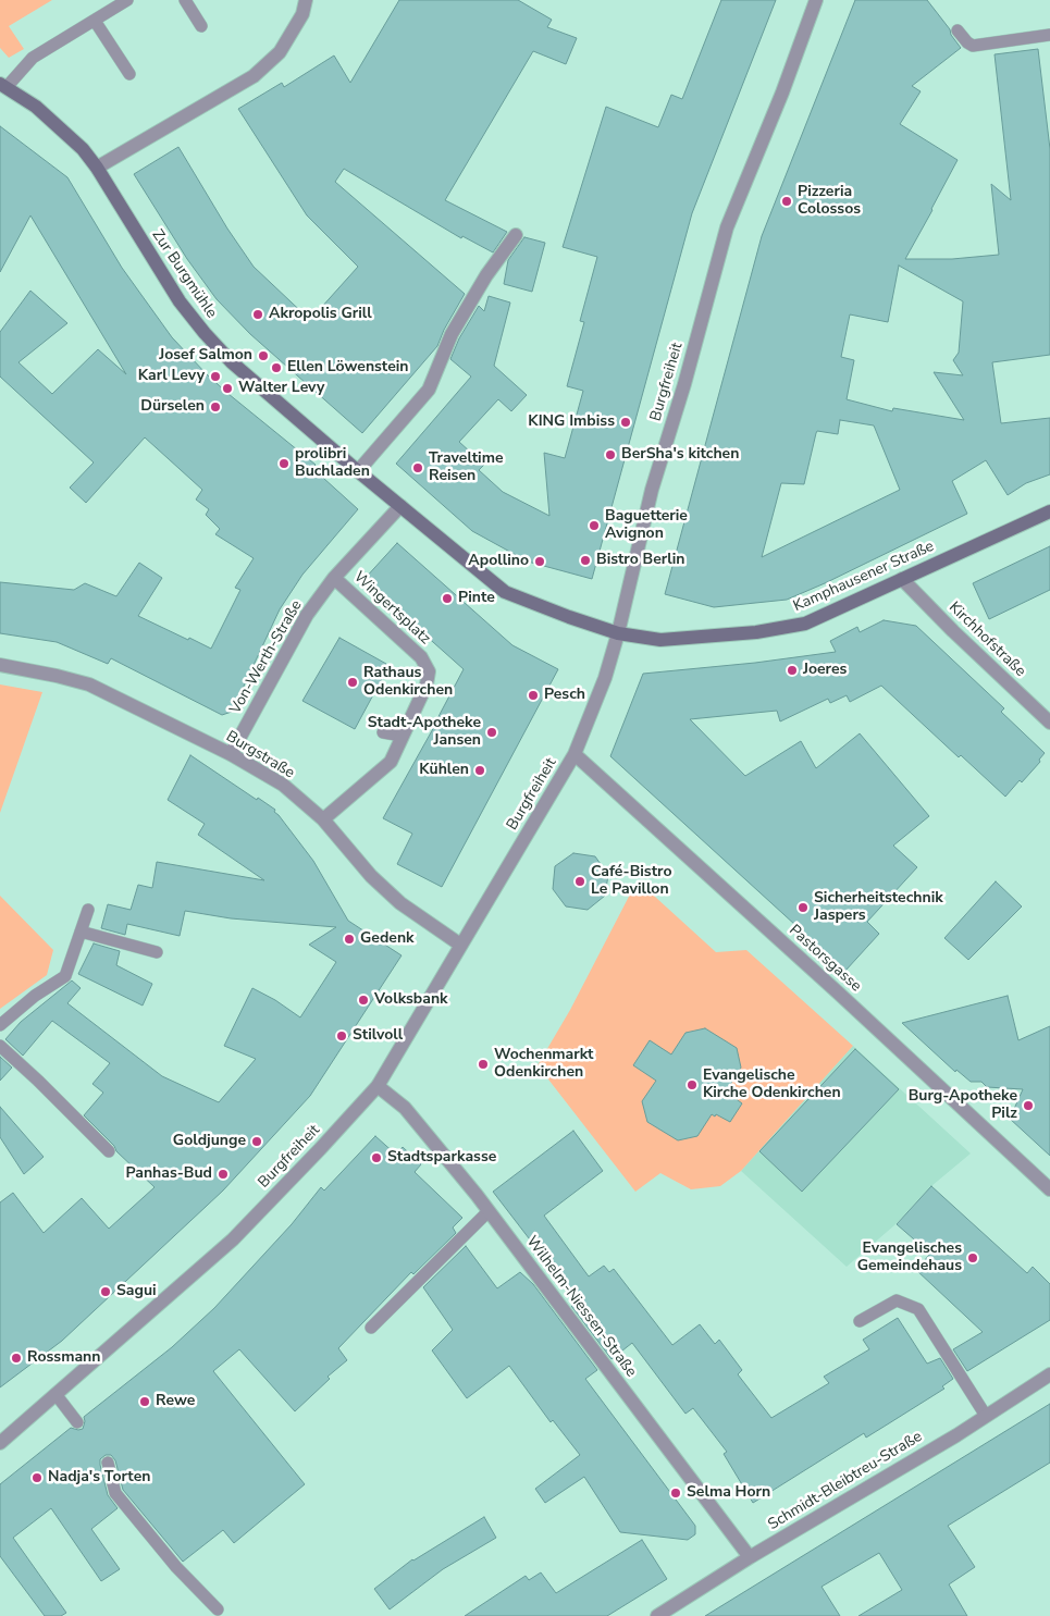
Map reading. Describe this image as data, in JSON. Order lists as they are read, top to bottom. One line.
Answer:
{"streets":{"main road":["Zur Burgmühle","Kamphausener Straße"],"street":["Burgfreiheit","Wingertsplatz","Kirchhofstraße","Von-Werth-Straße","Burgstraße","Pastorsgasse","Wilhelm-Niessen-Straße","Schmidt-Bleibtreu-Straße"]},"crossings":[["Zur Burgmühle","Burgfreiheit"],["Zur Burgmühle","Kamphausener Straße"],["Zur Burgmühle","Von-Werth-Straße"],["Burgfreiheit","Kamphausener Straße"],["Burgfreiheit","Burgstraße"],["Burgfreiheit","Pastorsgasse"],["Burgfreiheit","Wilhelm-Niessen-Straße"],["Kamphausener Straße","Kirchhofstraße"],["Wingertsplatz","Von-Werth-Straße"],["Wingertsplatz","Burgstraße"],["Von-Werth-Straße","Burgstraße"],["Wilhelm-Niessen-Straße","Schmidt-Bleibtreu-Straße"]],"places":["Pizzeria Colossos","Akropolis Grill","Josef Salmon","Ellen Löwenstein","Karl Levy","Walter Levy","Dürselen","KING Imbiss","BerSha's kitchen","prolibri Buchladen","Traveltime Reisen","Baguetterie Avignon","Bistro Berlin","Apollino","Pinte","Joeres","Rathaus Odenkirchen","Pesch","Stadt-Apotheke Jansen","Kühlen","Café-Bistro Le Pavillon","Sicherheitstechnik Jaspers","Gedenk","Volksbank","Stilvoll","Wochenmarkt Odenkirchen","Evangelische Kirche Odenkirchen","Burg-Apotheke Pilz","Goldjunge","Stadtsparkasse","Panhas-Bud","Evangelisches Gemeindehaus","Sagui","Rossmann","Rewe","Nadja's Torten","Selma Horn"]}
